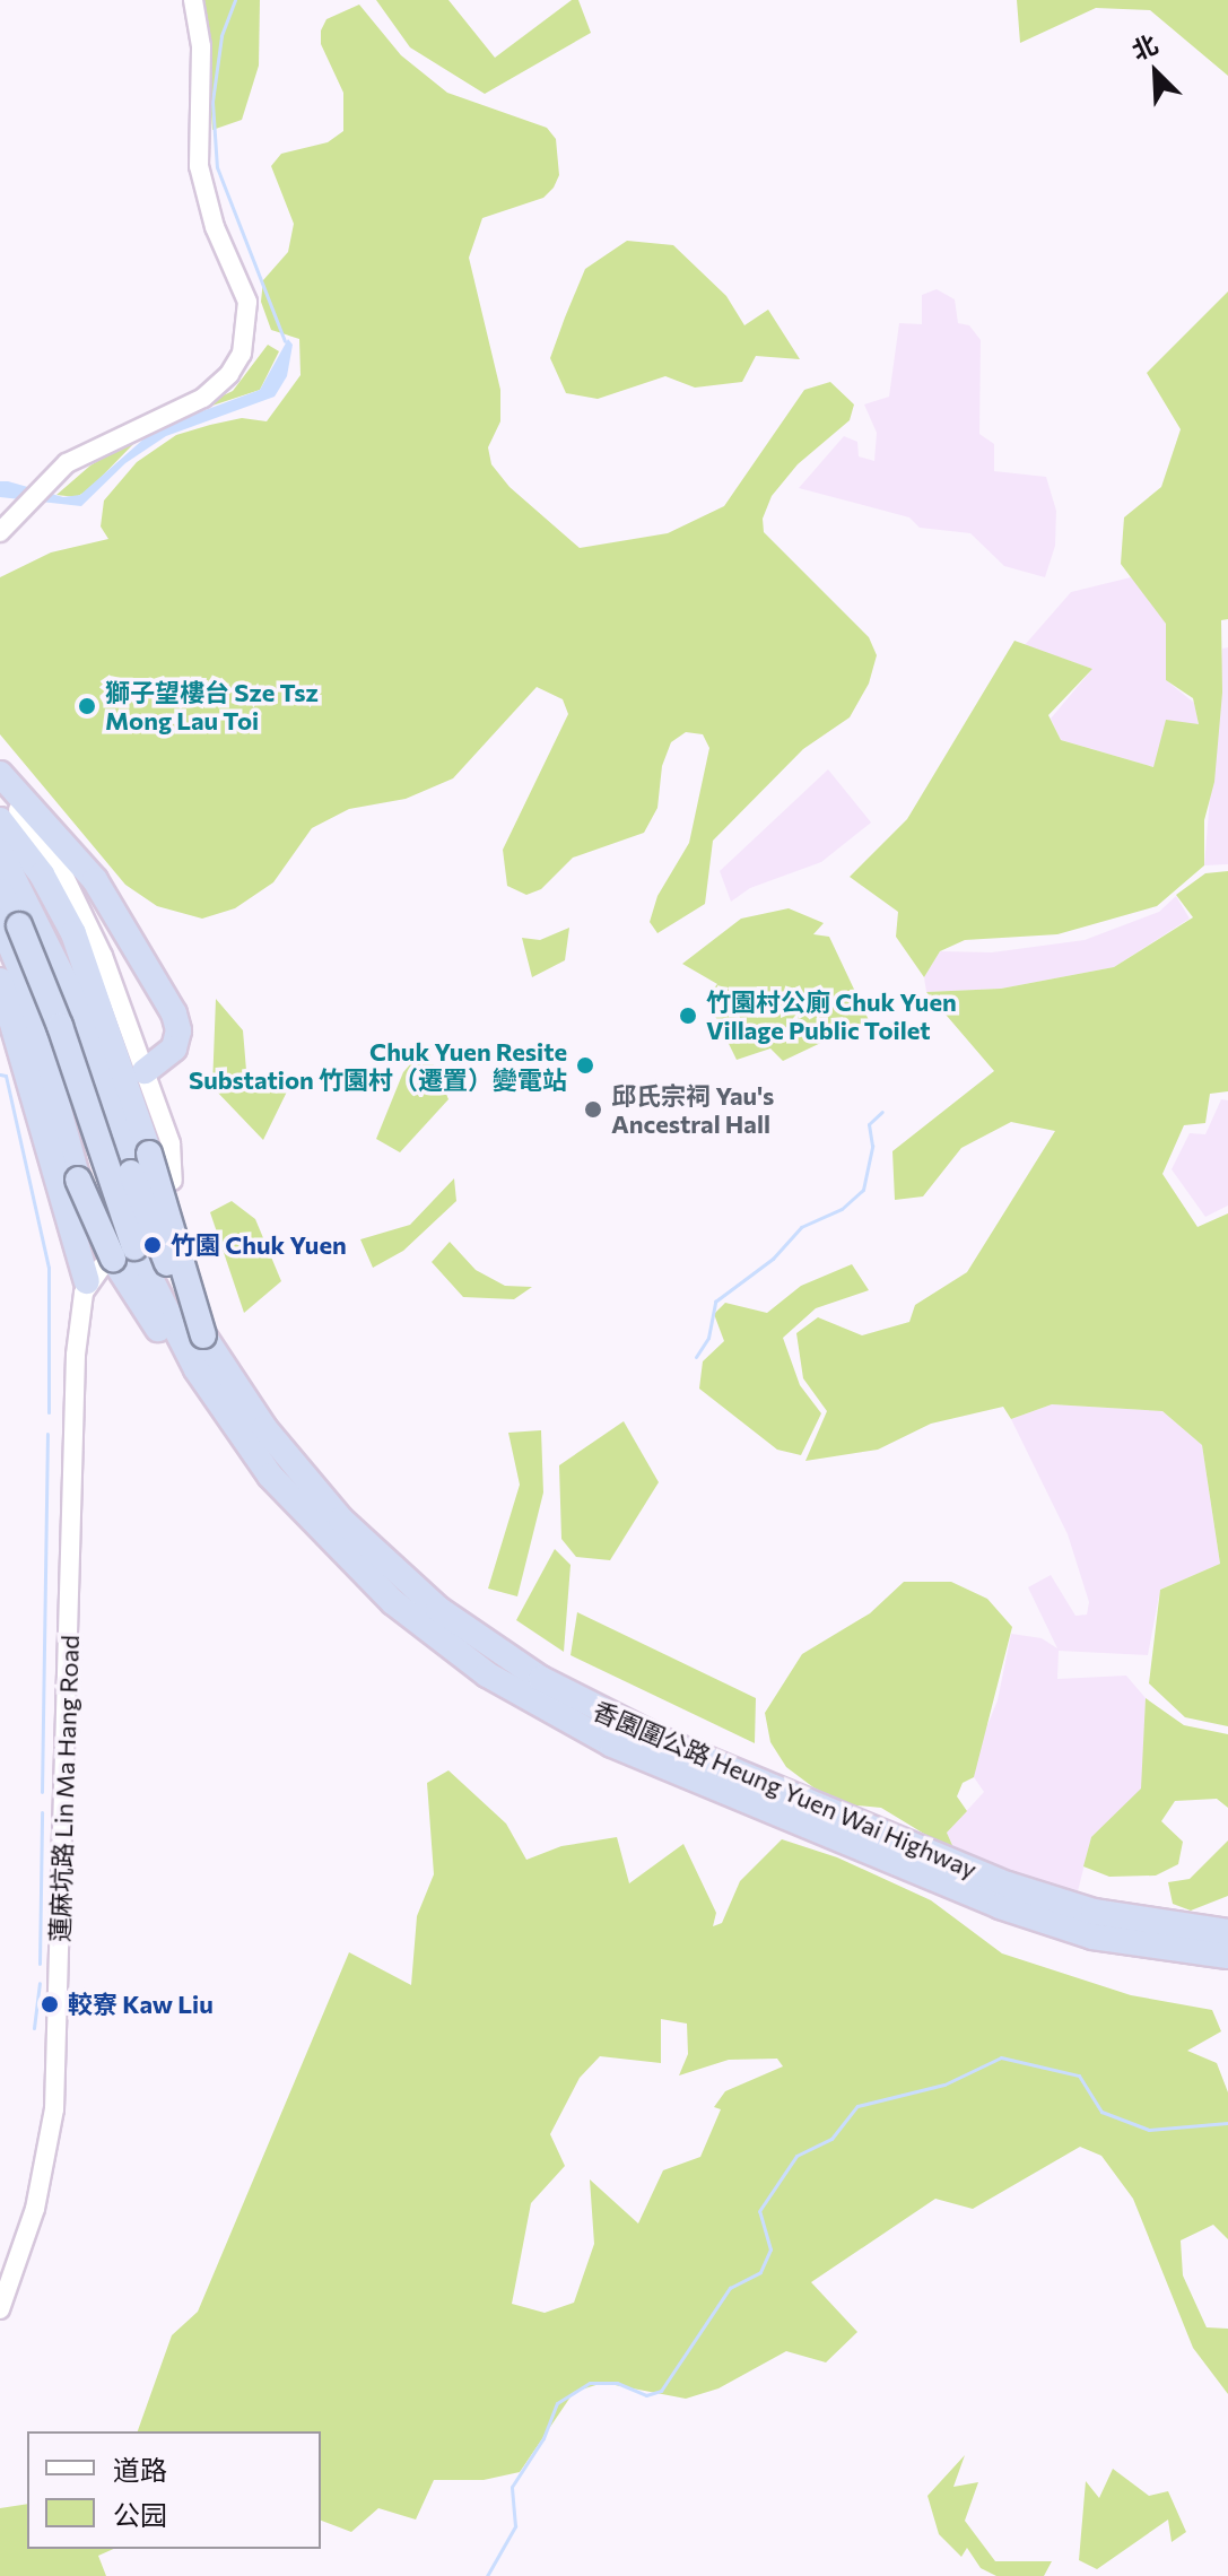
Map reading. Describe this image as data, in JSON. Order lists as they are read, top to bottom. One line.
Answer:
{"streets":{"highway":["香園圍公路 Heung Yuen Wai Highway"],"street":["蓮麻坑路 Lin Ma Hang Road"]},"places":["獅子望樓台 Sze Tsz Mong Lau Toi","竹園村公廁 Chuk Yuen Village Public Toilet","Chuk Yuen Resite Substation 竹園村（遷置）變電站","邱氏宗祠 Yau's Ancestral Hall","竹園 Chuk Yuen","較寮 Kaw Liu"],"legend":["道路","公园"],"north":"top left"}
